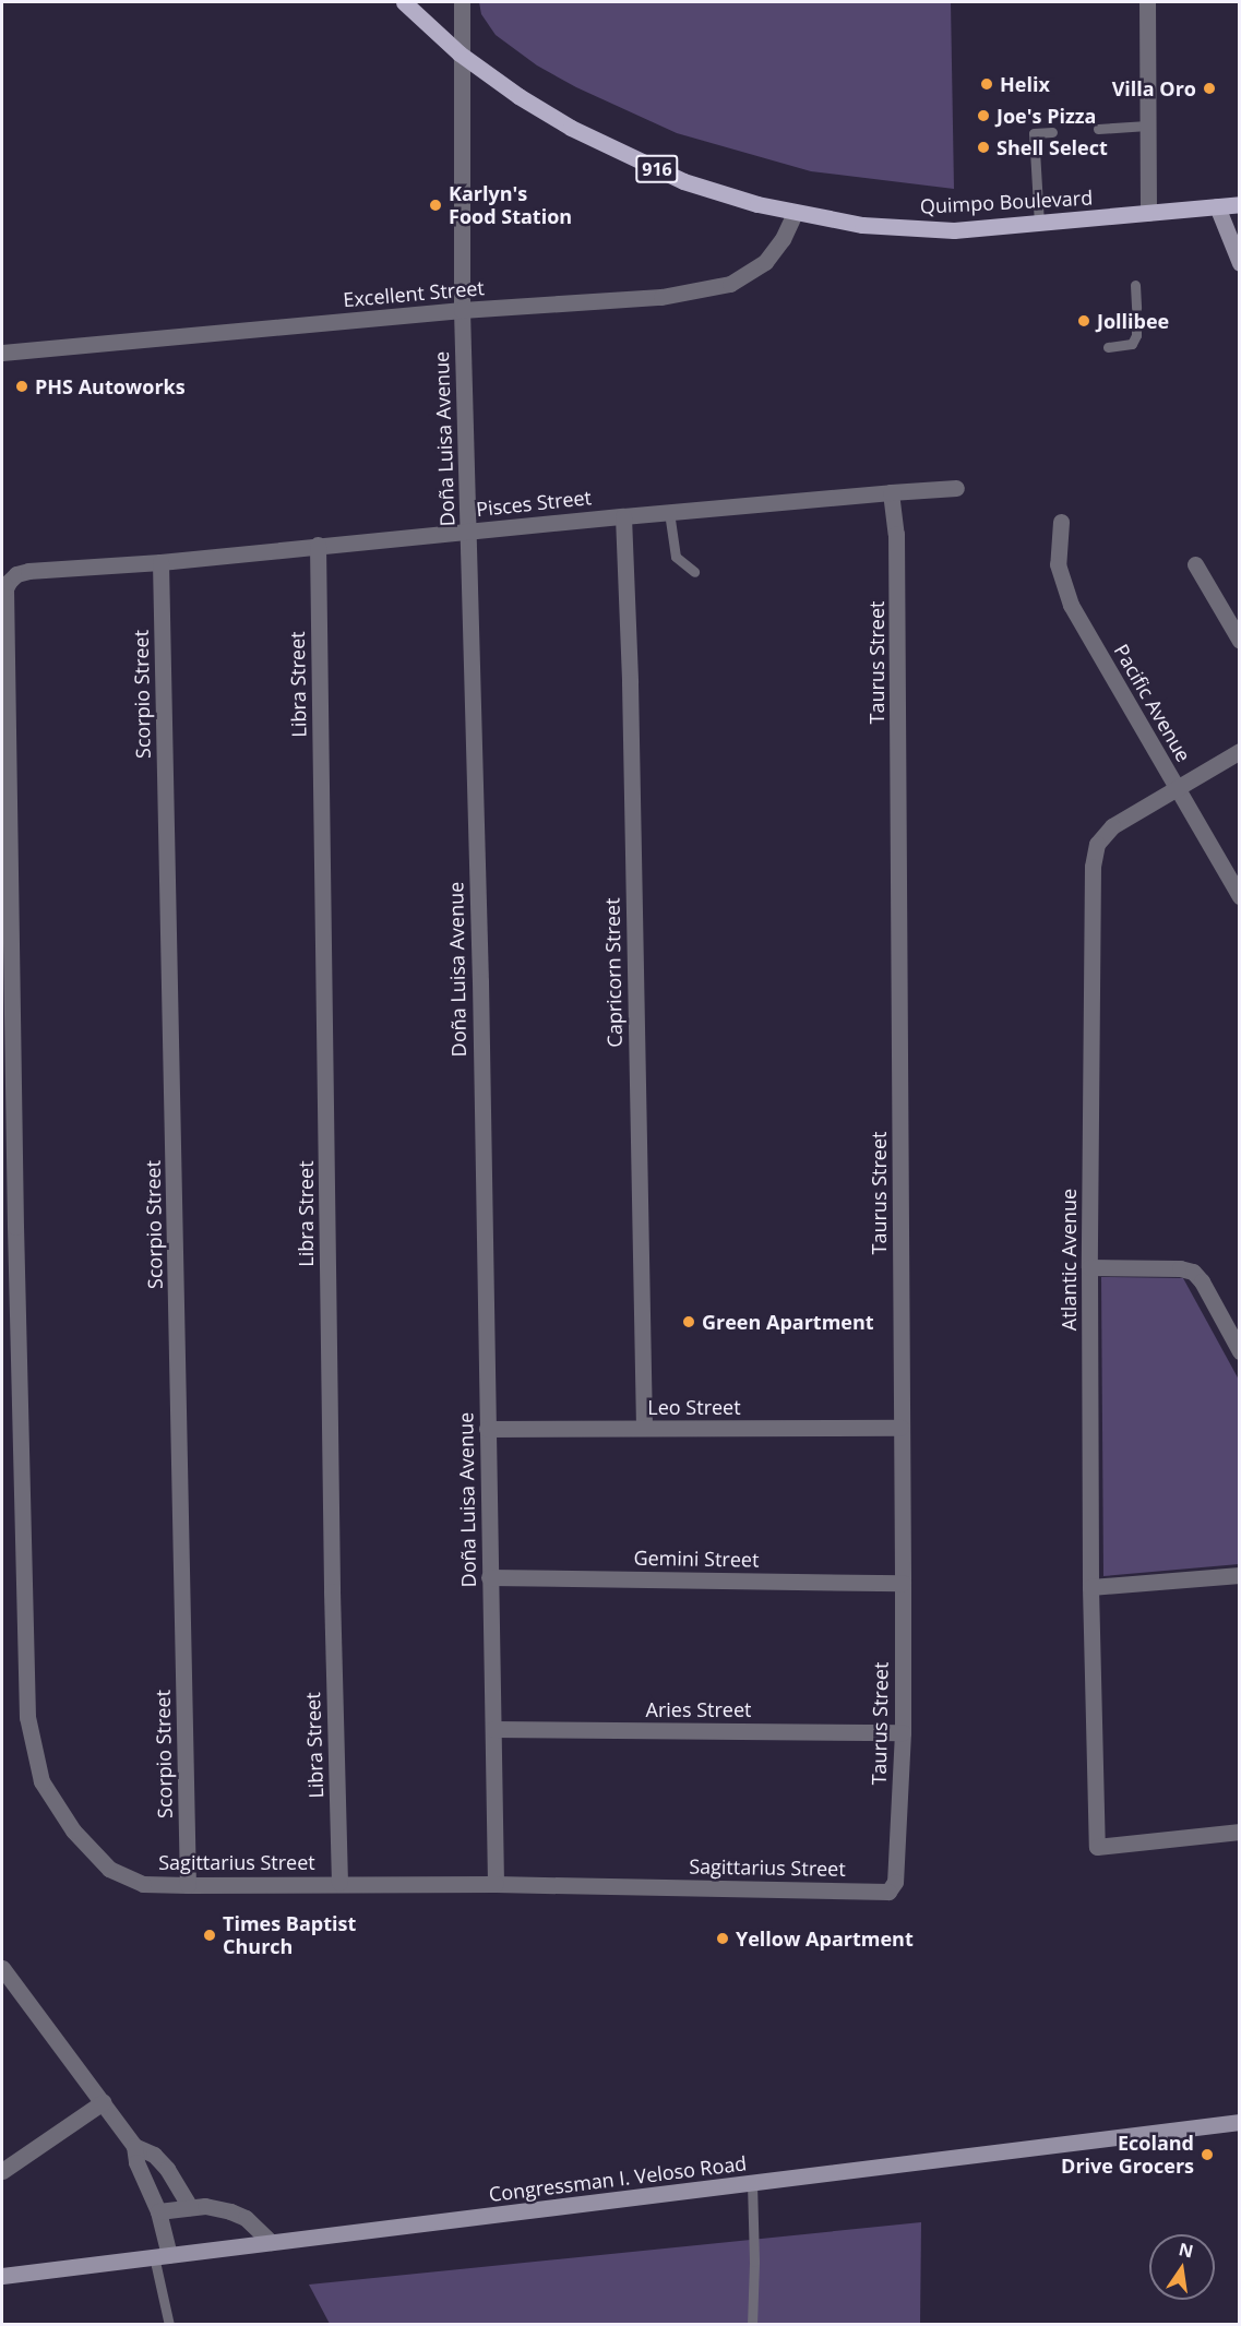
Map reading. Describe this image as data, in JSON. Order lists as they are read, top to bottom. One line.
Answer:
{"streets":{"main road":["916","Quimpo Boulevard","Congressman I. Veloso Road"],"street":["Excellent Street","Doña Luisa Avenue","Pisces Street","Taurus Street","Libra Street","Scorpio Street","Pacific Avenue","Capricorn Street","Atlantic Avenue","Leo Street","Gemini Street","Aries Street","Sagittarius Street"]},"crossings":[["Quimpo Boulevard","Excellent Street"],["Quimpo Boulevard","Doña Luisa Avenue"],["Excellent Street","Doña Luisa Avenue"],["Doña Luisa Avenue","Pisces Street"],["Doña Luisa Avenue","Leo Street"],["Doña Luisa Avenue","Gemini Street"],["Doña Luisa Avenue","Aries Street"],["Doña Luisa Avenue","Sagittarius Street"],["Pisces Street","Taurus Street"],["Pisces Street","Libra Street"],["Pisces Street","Scorpio Street"],["Pisces Street","Capricorn Street"],["Pisces Street","Sagittarius Street"],["Taurus Street","Leo Street"],["Taurus Street","Gemini Street"],["Taurus Street","Aries Street"],["Taurus Street","Sagittarius Street"],["Libra Street","Sagittarius Street"],["Scorpio Street","Sagittarius Street"],["Pacific Avenue","Atlantic Avenue"],["Capricorn Street","Leo Street"]],"places":["Helix","Villa Oro","Joe's Pizza","Shell Select","Karlyn's Food Station","Jollibee","PHS Autoworks","Green Apartment","Times Baptist Church","Yellow Apartment","Ecoland Drive Grocers"],"north":"top"}
